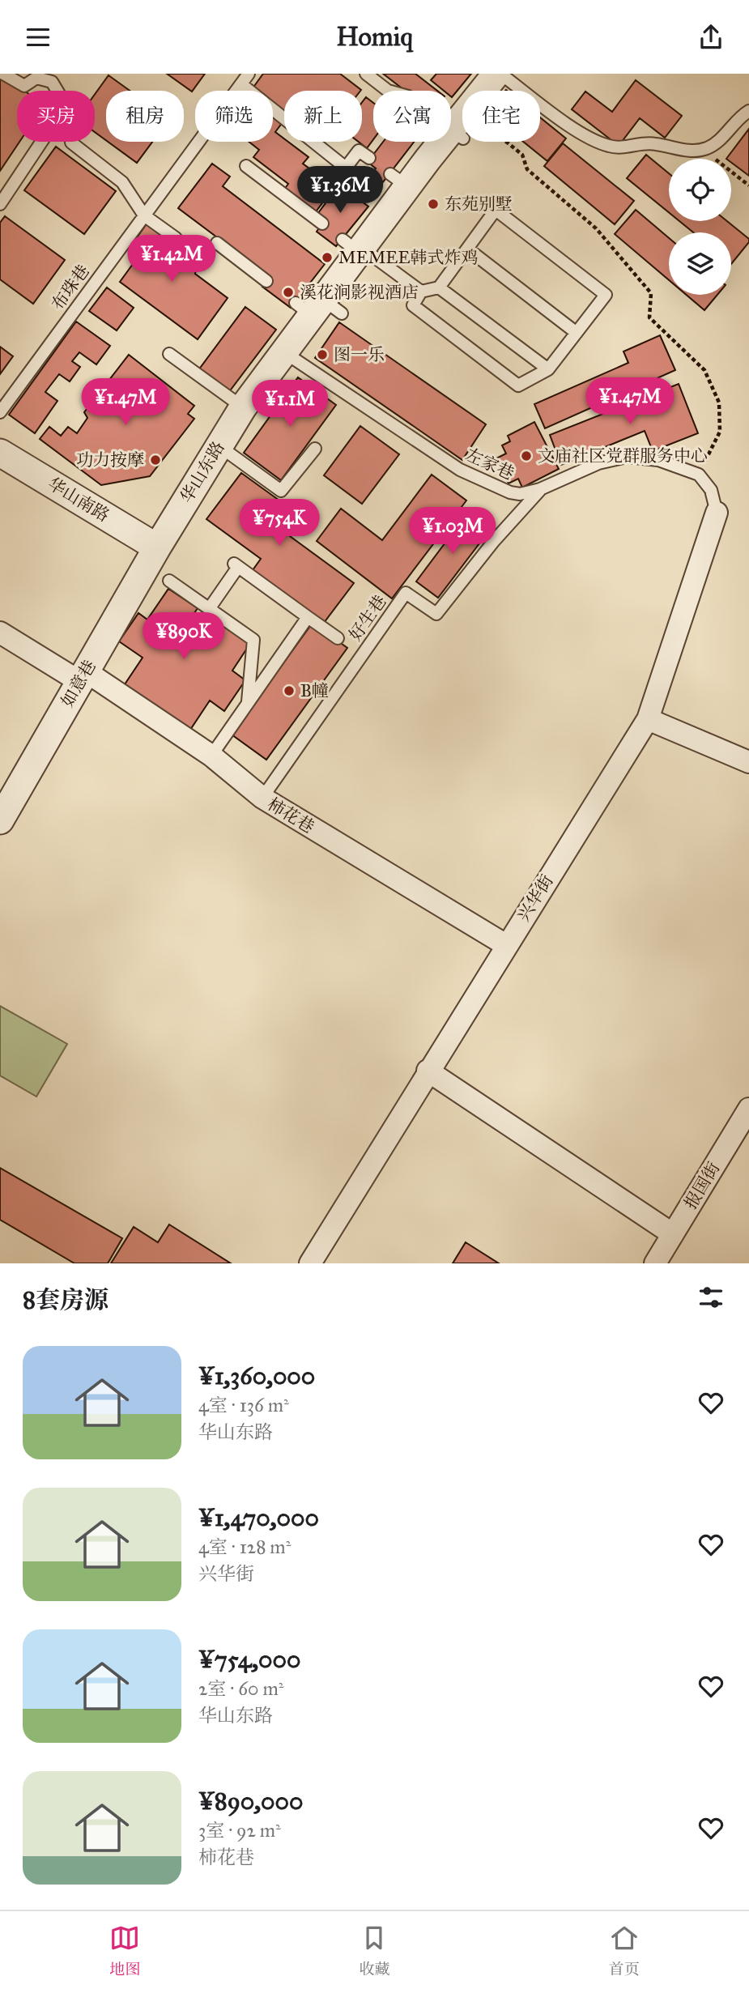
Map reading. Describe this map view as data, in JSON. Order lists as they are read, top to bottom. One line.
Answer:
{"streets":{"street":["华山东路","华山南路","如意巷","柿花巷","兴华街","报国街"],"lane":["布珠巷","左家巷","好生巷"]},"crossings":[["左家巷","华山东路"],["左家巷","好生巷"],["华山东路","华山南路"],["华山东路","如意巷"],["华山南路","如意巷"],["好生巷","柿花巷"],["如意巷","柿花巷"],["柿花巷","兴华街"]],"places":["东苑别墅","MEMEE韩式炸鸡","溪花涧影视酒店","图一乐","文庙社区党群服务中心","功力按摩","B幢"],"page":{"header":"Homiq","chip":["买房","租房","筛选","新上","公寓","住宅"],"price":["¥1.36M","¥1.42M","¥1.47M","¥1.47M","¥1.1M","¥754K","¥1.03M","¥890K"],"heading":"8套房源","list":[{"name":"¥1,360,000","note":"4室 · 136 m² · 华山东路"},{"name":"¥1,470,000","note":"4室 · 128 m² · 兴华街"},{"name":"¥754,000","note":"2室 · 60 m² · 华山东路"},{"name":"¥890,000","note":"3室 · 92 m² · 柿花巷"}],"tabs":["地图","收藏","首页"]}}
